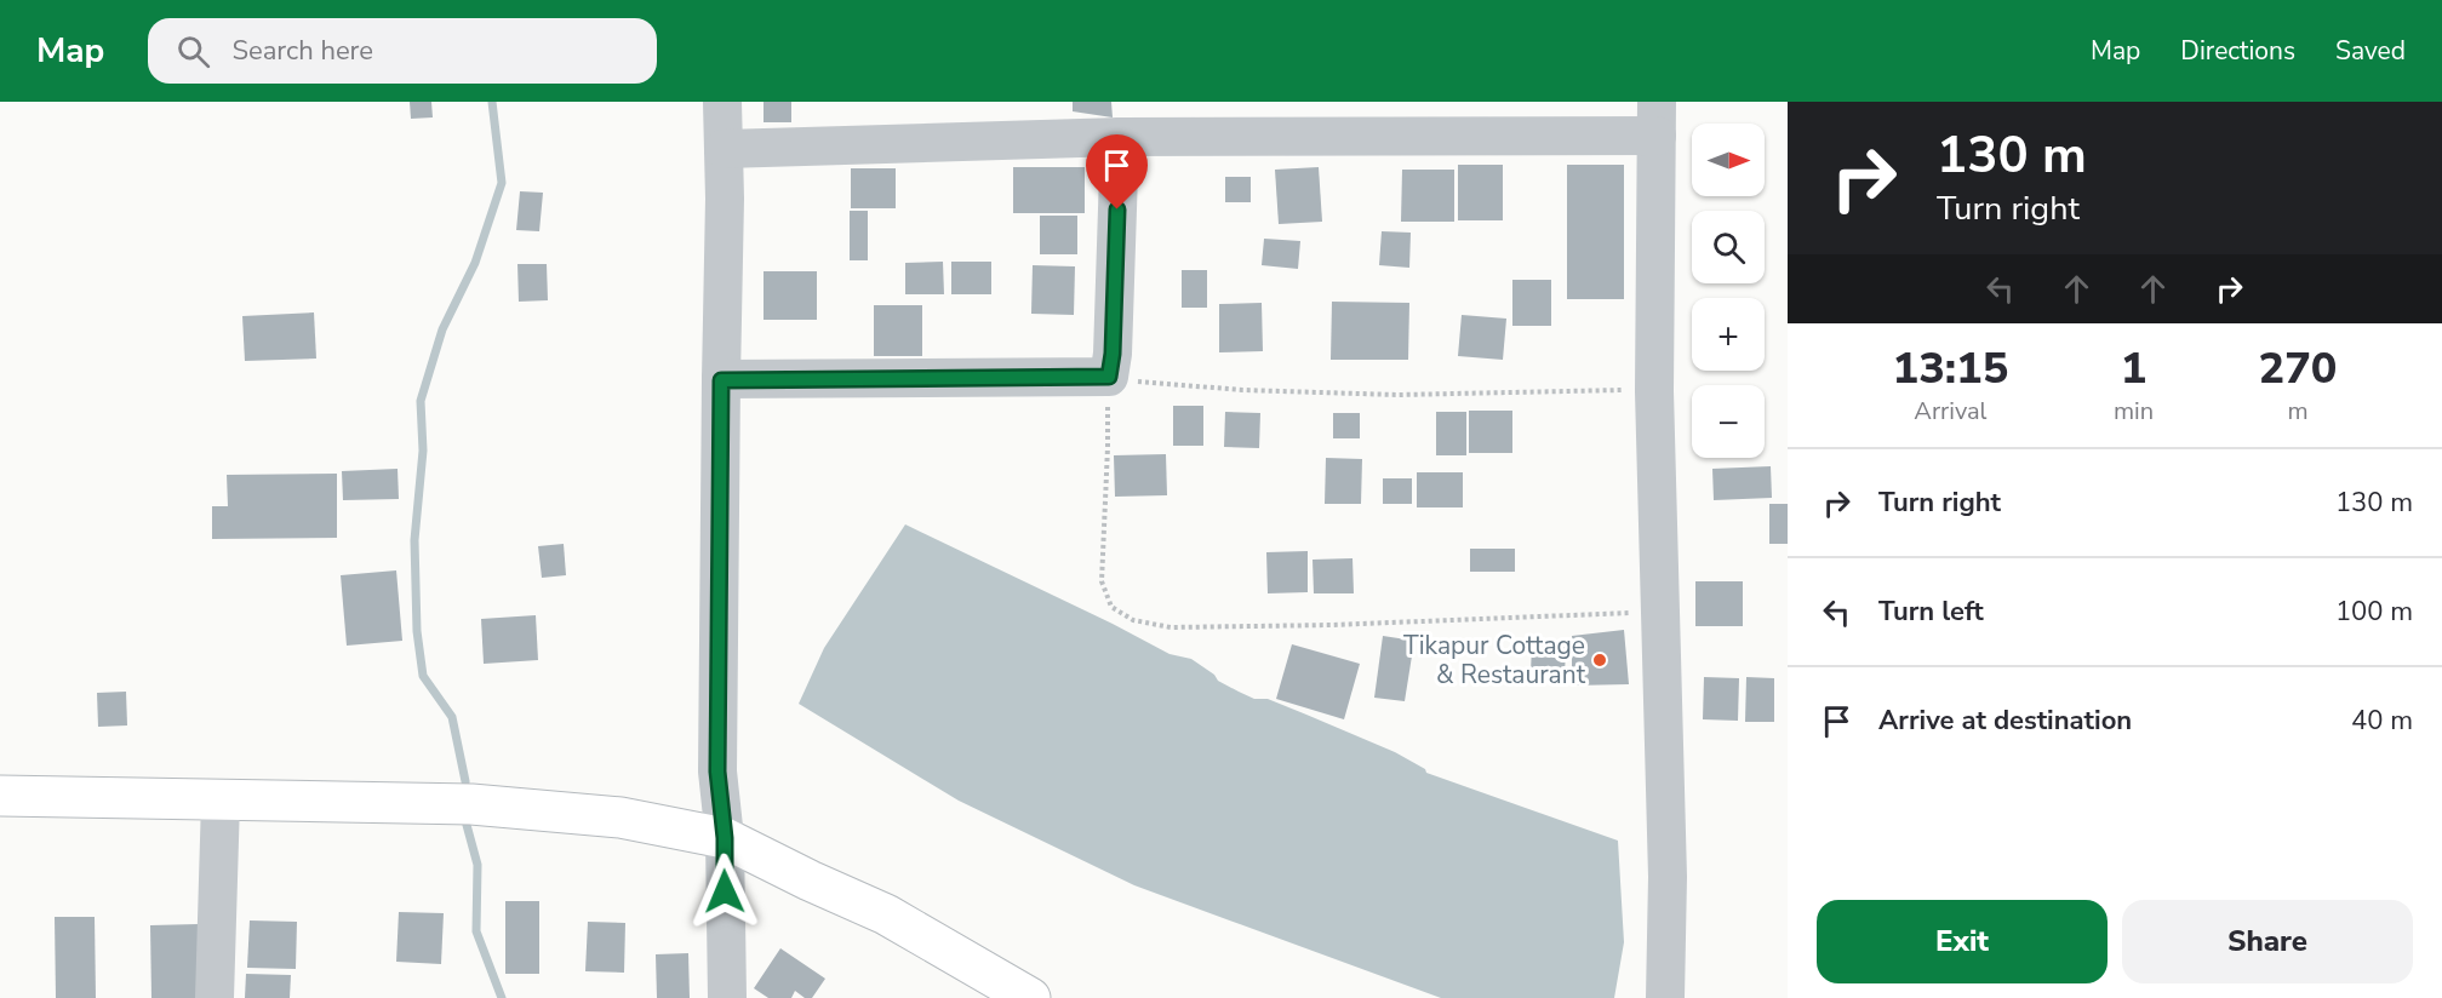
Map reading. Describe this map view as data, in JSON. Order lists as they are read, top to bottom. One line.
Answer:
{"places":["Tikapur Cottage & Restaurant"],"north":"right","page":{"header":"Map","search":"Search here","nav":["Map","Directions","Saved"],"turn":["130 m","Turn right"],"map_buttons":["+","−"],"eta":["13:15","Arrival","1","min","270","m"],"list":[{"name":"Turn right","value":"130 m"},{"name":"Turn left","value":"100 m"},{"name":"Arrive at destination","value":"40 m"}],"buttons":["Exit","Share"]}}
